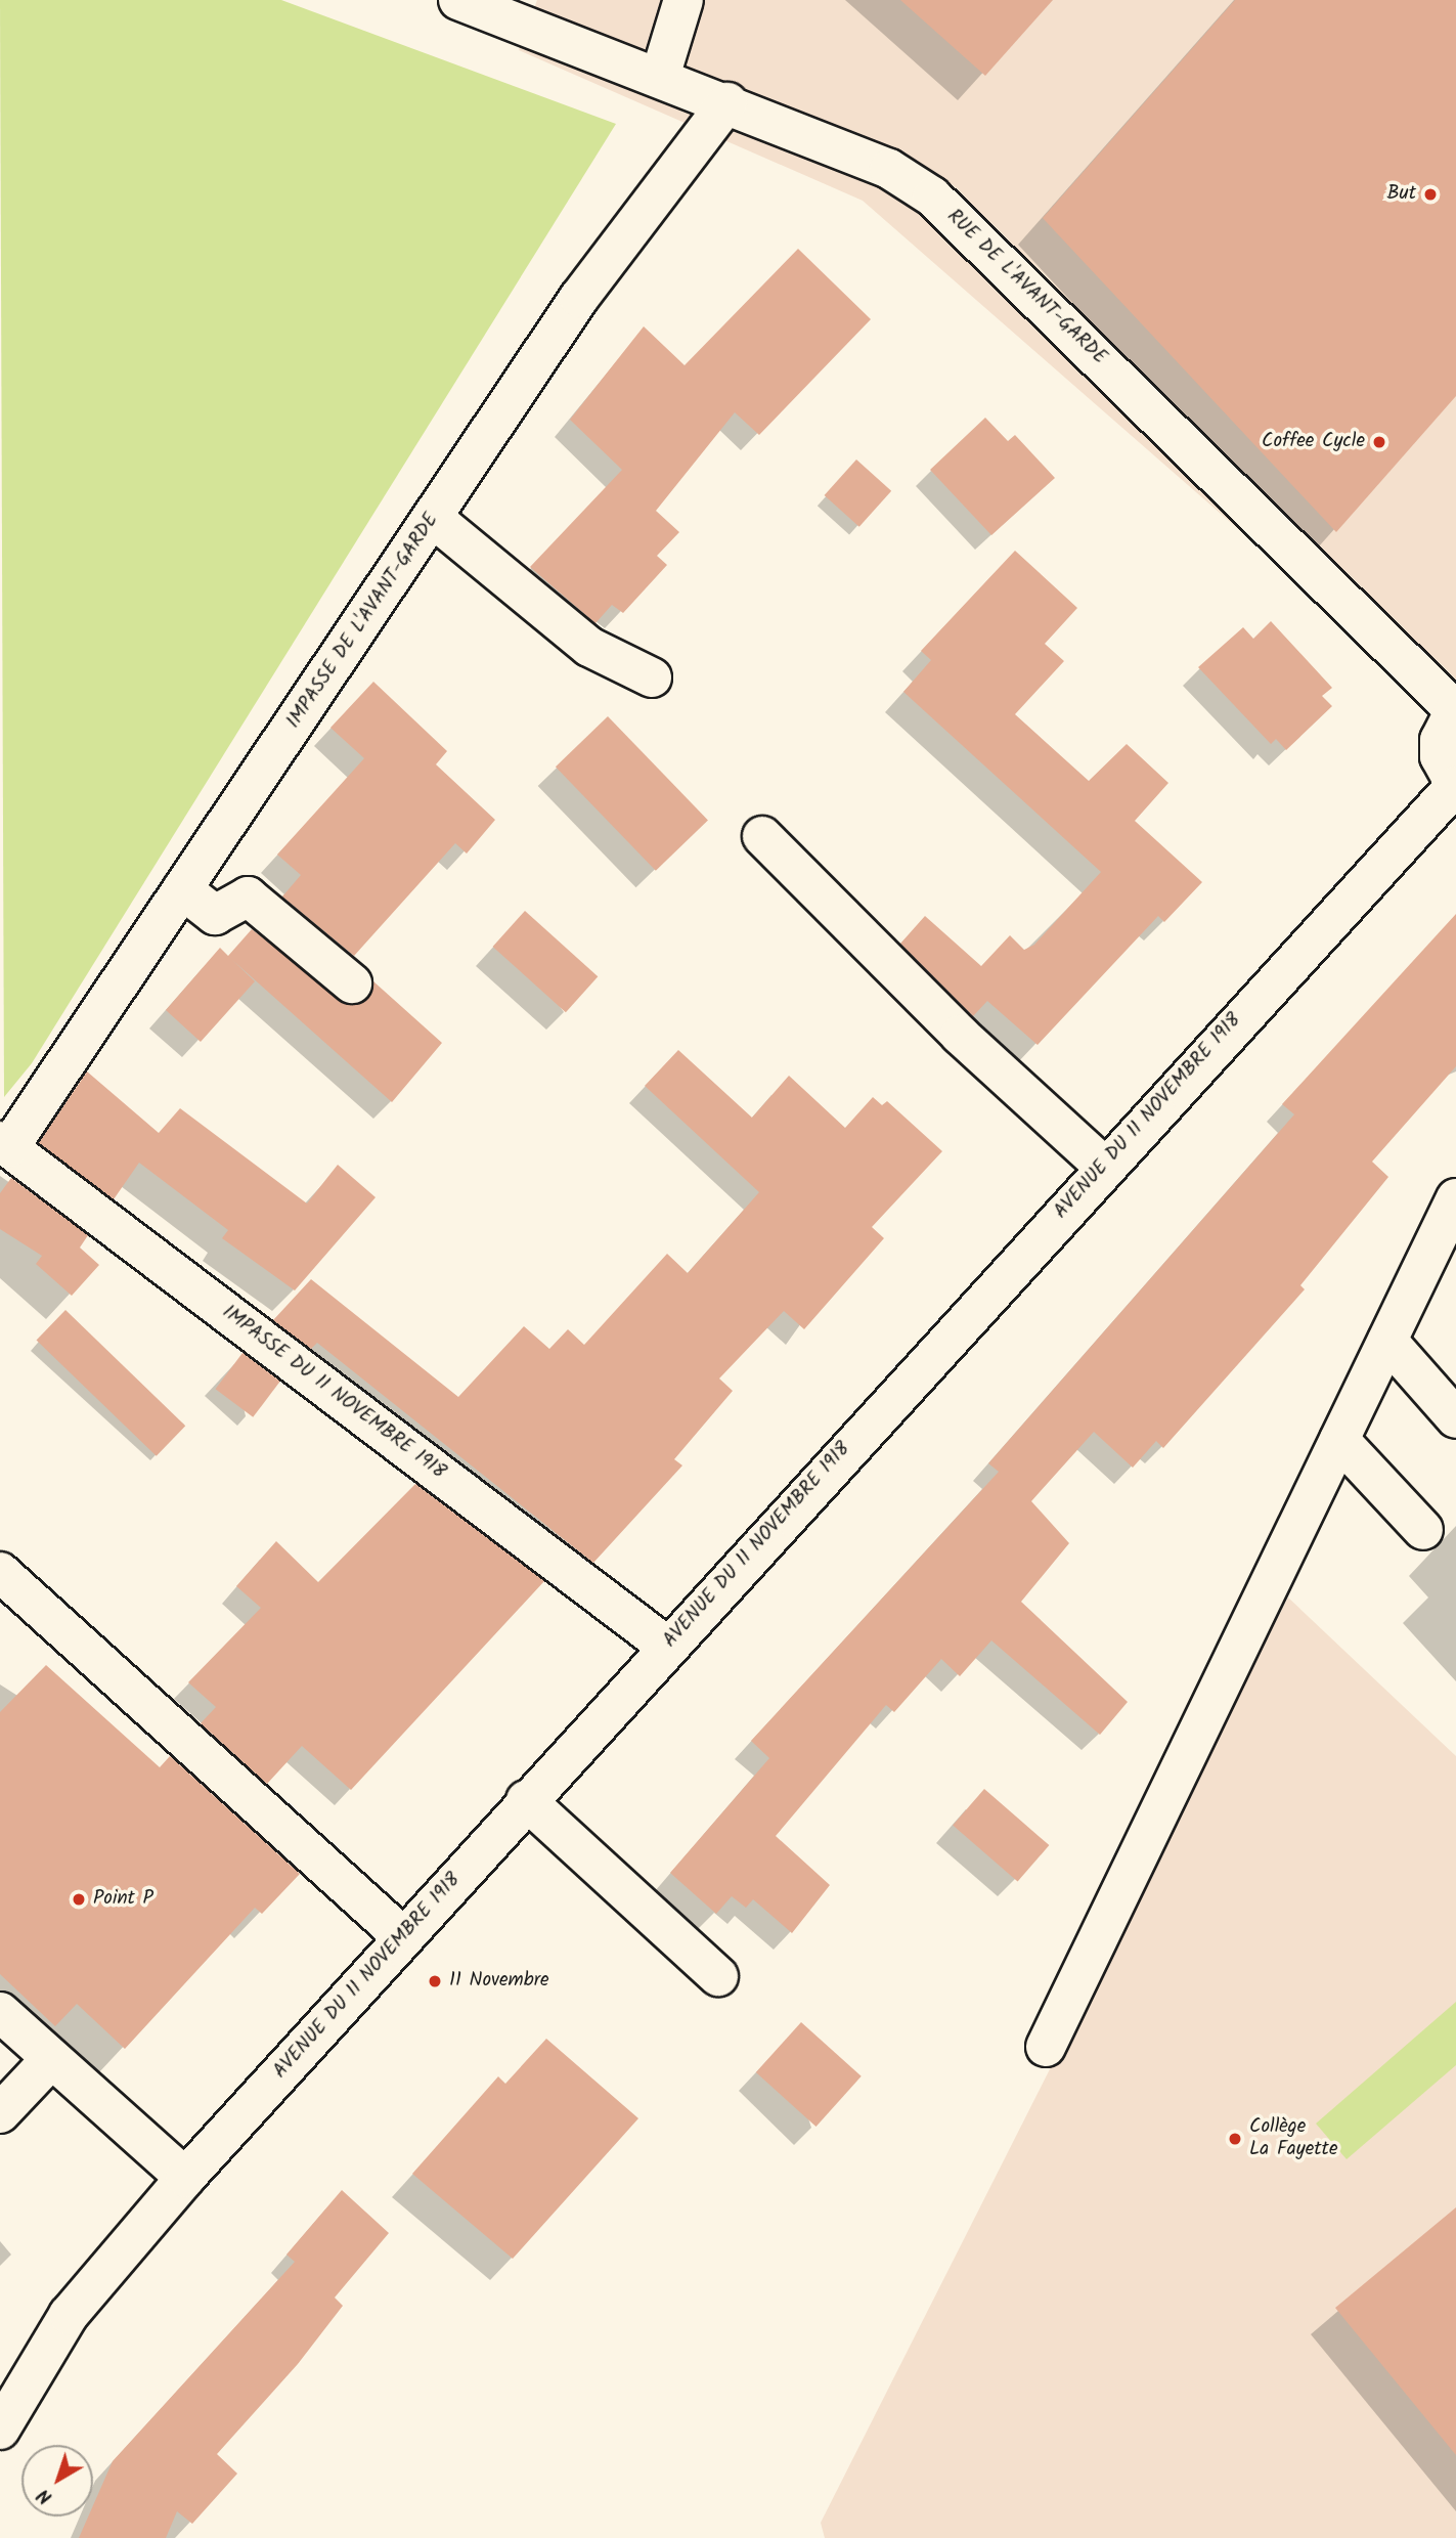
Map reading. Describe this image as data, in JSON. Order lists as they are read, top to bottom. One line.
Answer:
{"streets":{"main road":["RUE DE L'AVANT-GARDE","IMPASSE DE L'AVANT-GARDE","AVENUE DU 11 NOVEMBRE 1918","IMPASSE DU 11 NOVEMBRE 1918"]},"crossings":[["RUE DE L'AVANT-GARDE","IMPASSE DE L'AVANT-GARDE"],["RUE DE L'AVANT-GARDE","AVENUE DU 11 NOVEMBRE 1918"],["IMPASSE DE L'AVANT-GARDE","IMPASSE DU 11 NOVEMBRE 1918"],["AVENUE DU 11 NOVEMBRE 1918","IMPASSE DU 11 NOVEMBRE 1918"]],"places":["But","Coffee Cycle","Point P","11 Novembre","Collège La Fayette"],"north":"bottom left"}
